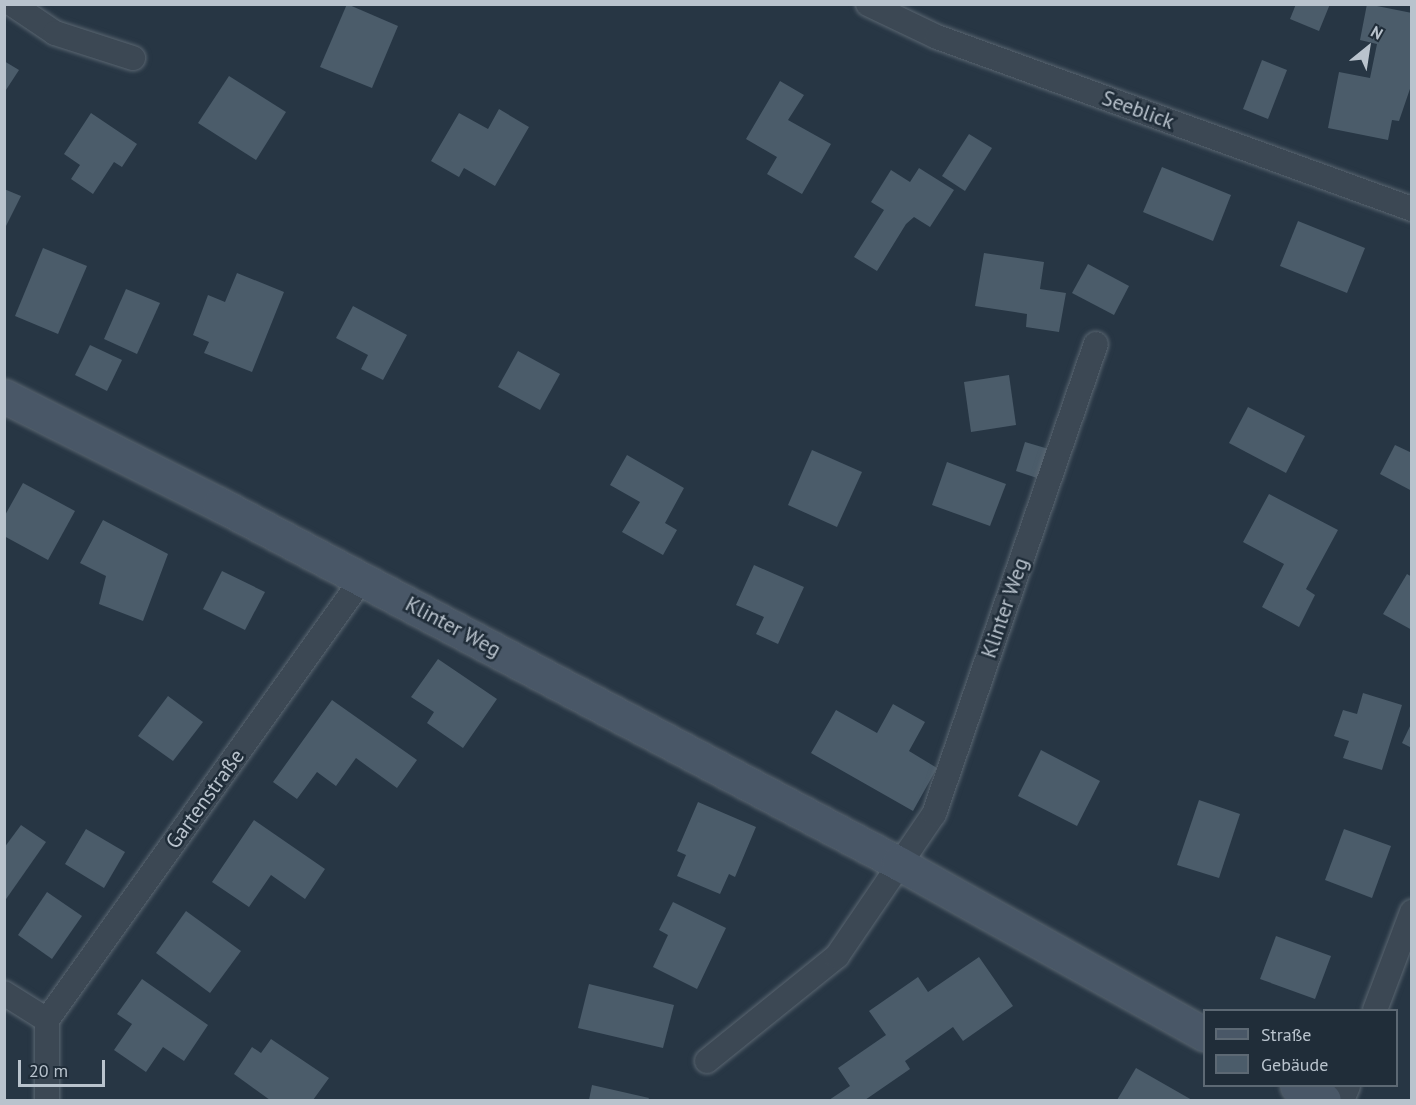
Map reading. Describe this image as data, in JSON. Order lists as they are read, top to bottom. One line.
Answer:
{"streets":{"street":["Seeblick","Klinter Weg","Gartenstraße"]},"crossings":[["Klinter Weg","Gartenstraße"]],"legend":["Straße","Gebäude"],"scale_bar":"20 m","north":"top right"}
